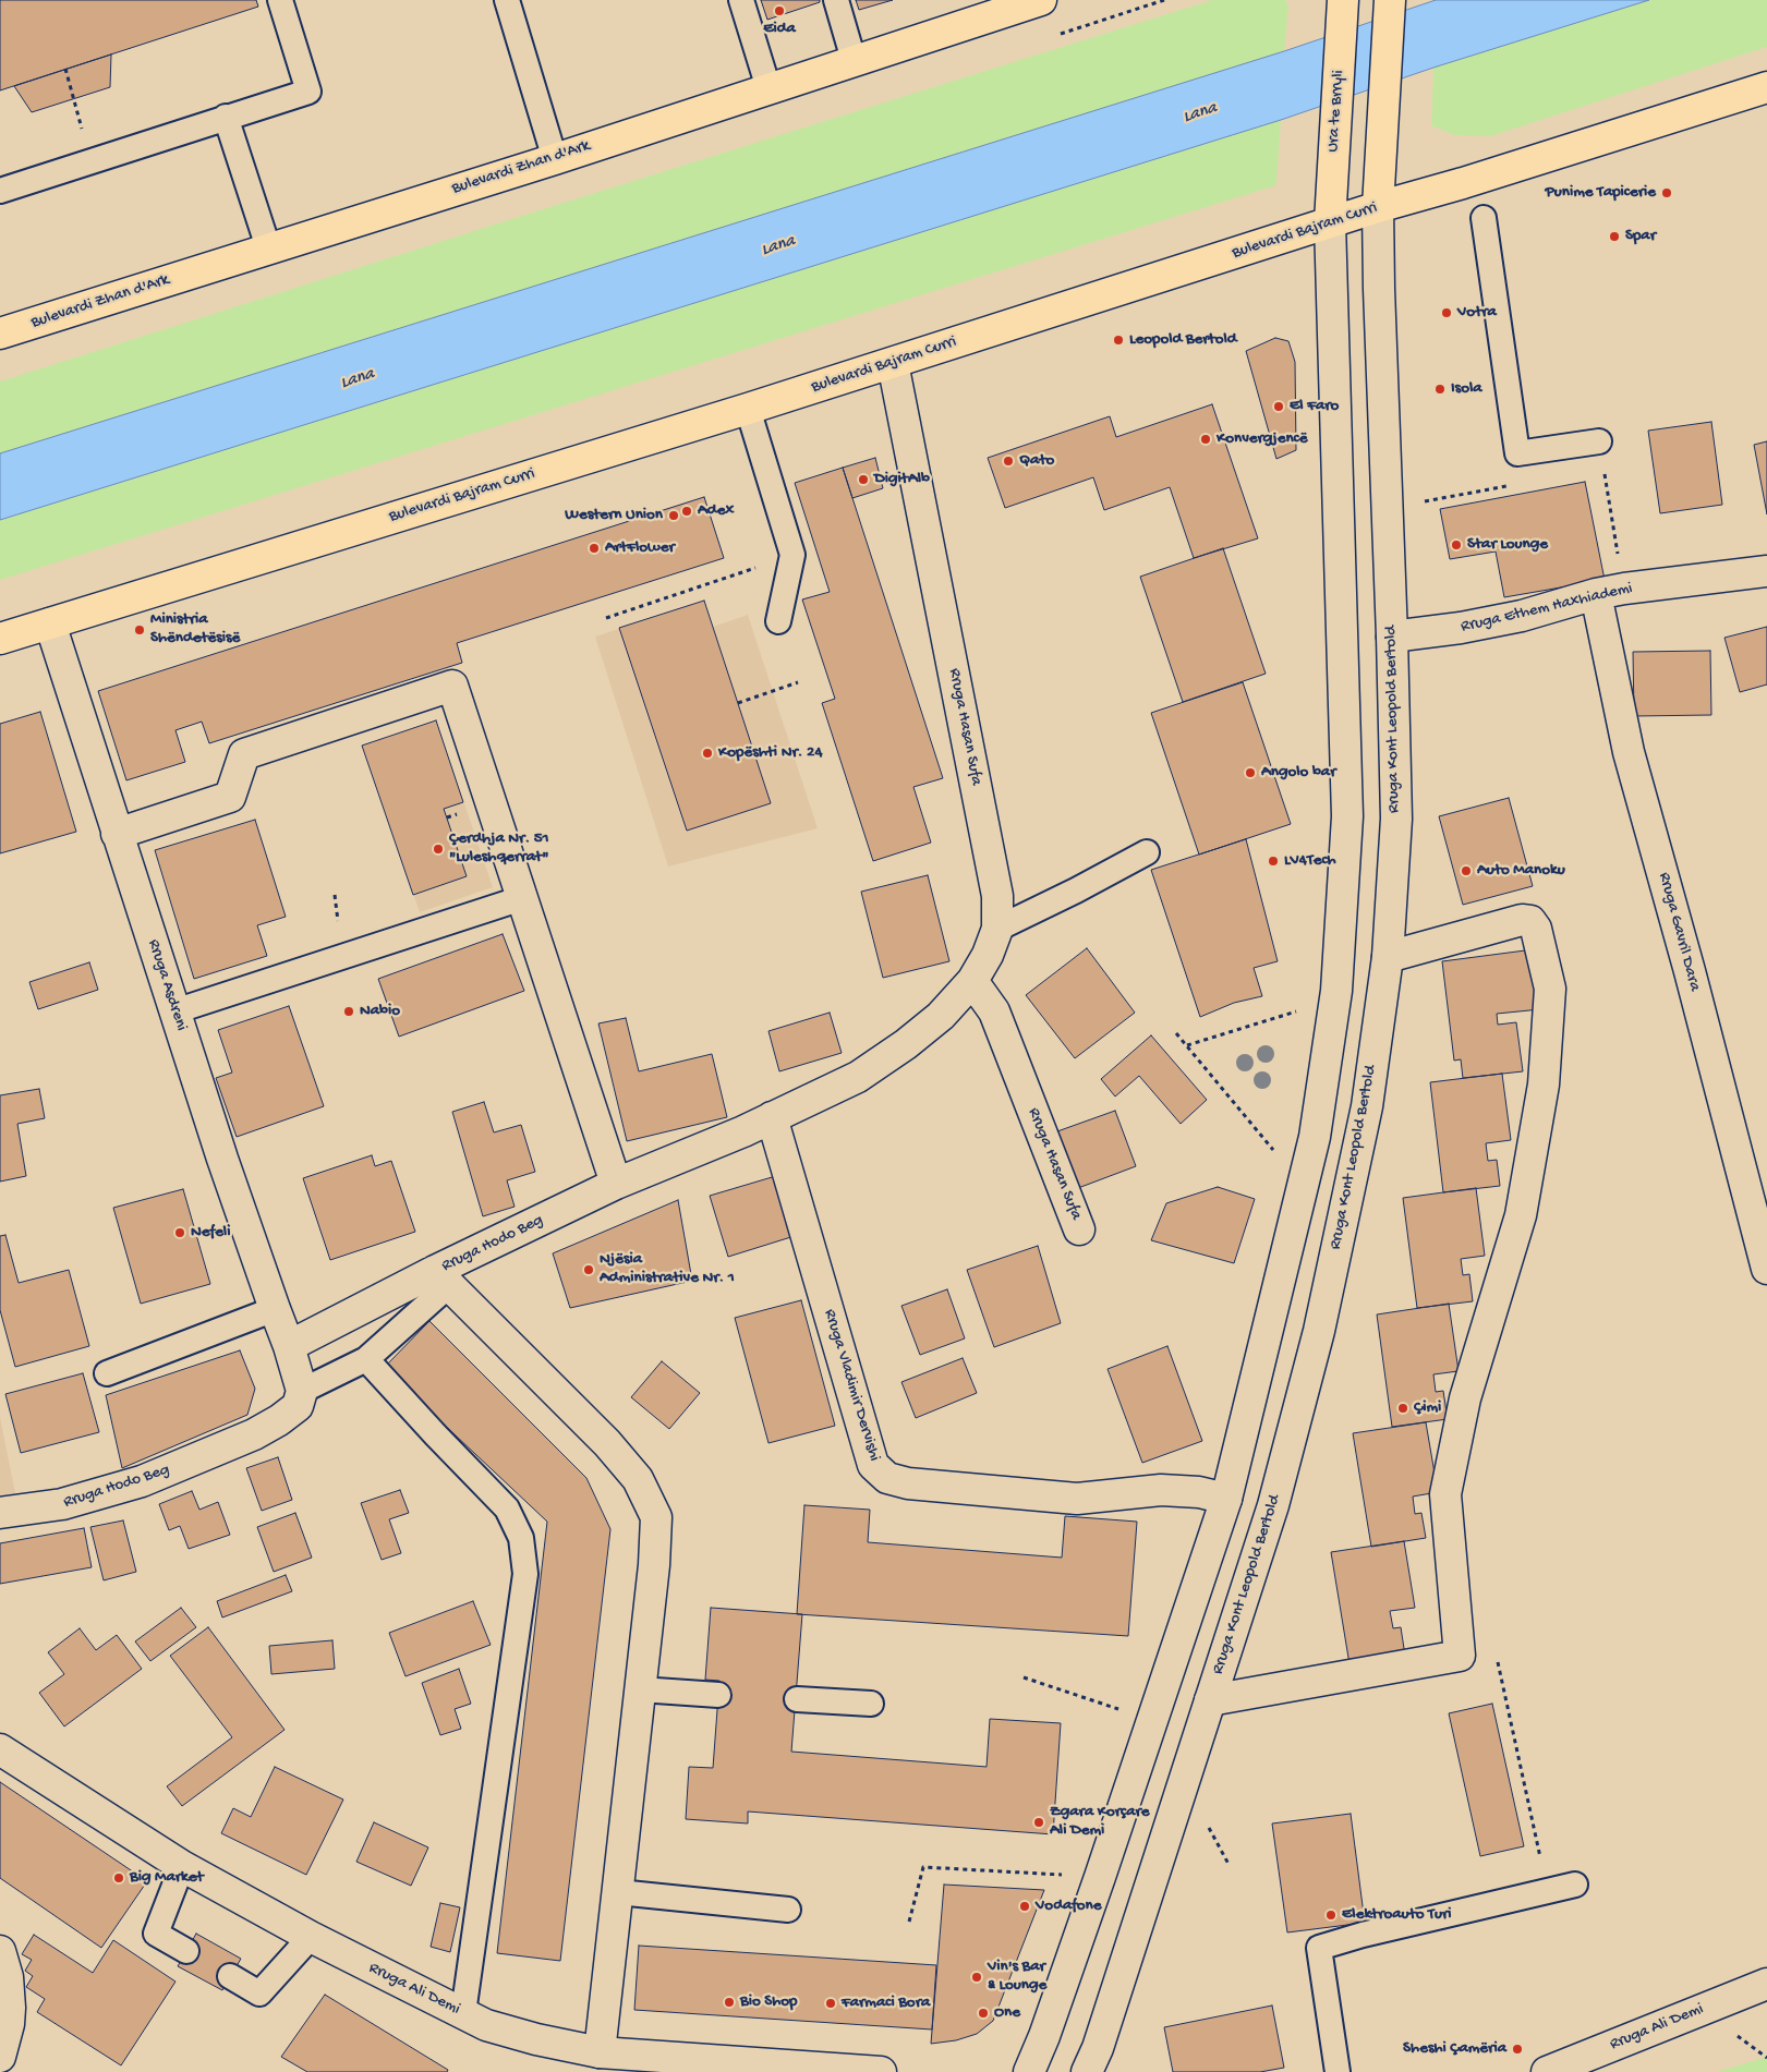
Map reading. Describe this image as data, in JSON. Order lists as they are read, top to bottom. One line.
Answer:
{"streets":{"main road":["Ura te Brryli","Bulevardi Zhan d'Ark","Bulevardi Bajram Curri"],"street":["Rruga Ethem Haxhiademi","Rruga Kont Leopold Bertold","Rruga Hasan Sufa","Rruga Gavril Dara","Rruga Asdreni","Rruga Hodo Beg","Rruga Vladimir Dervishi","Rruga Ali Demi"]},"crossings":[["Ura te Brryli","Bulevardi Bajram Curri"],["Bulevardi Bajram Curri","Rruga Kont Leopold Bertold"],["Bulevardi Bajram Curri","Rruga Hasan Sufa"],["Bulevardi Bajram Curri","Rruga Asdreni"],["Rruga Ethem Haxhiademi","Rruga Kont Leopold Bertold"],["Rruga Ethem Haxhiademi","Rruga Gavril Dara"],["Rruga Hasan Sufa","Rruga Hodo Beg"],["Rruga Asdreni","Rruga Hodo Beg"],["Rruga Hodo Beg","Rruga Vladimir Dervishi"]],"water":["Lana"],"places":["Eida","Punime Tapicerie","Spar","Votra","Leopold Bertold","Isola","El Faro","Konvergjencë","Qato","DigitAlb","Adex","Western Union","Star Lounge","ArtFlower","Ministria Shëndetësisë","Kopështi Nr. 24","Angolo bar","Çerdhja Nr. 51 \"Luleshqerrat\"","LV4Tech","Auto Manoku","Nabio","Nefeli","Njësia Administrative Nr. 1","Çimi","Zgara Korçare Ali Demi","Big Market","Vodafone","Elektroauto Turi","Vin's Bar & Lounge","Bio Shop","Farmaci Bora","One","Sheshi Çamëria"]}
